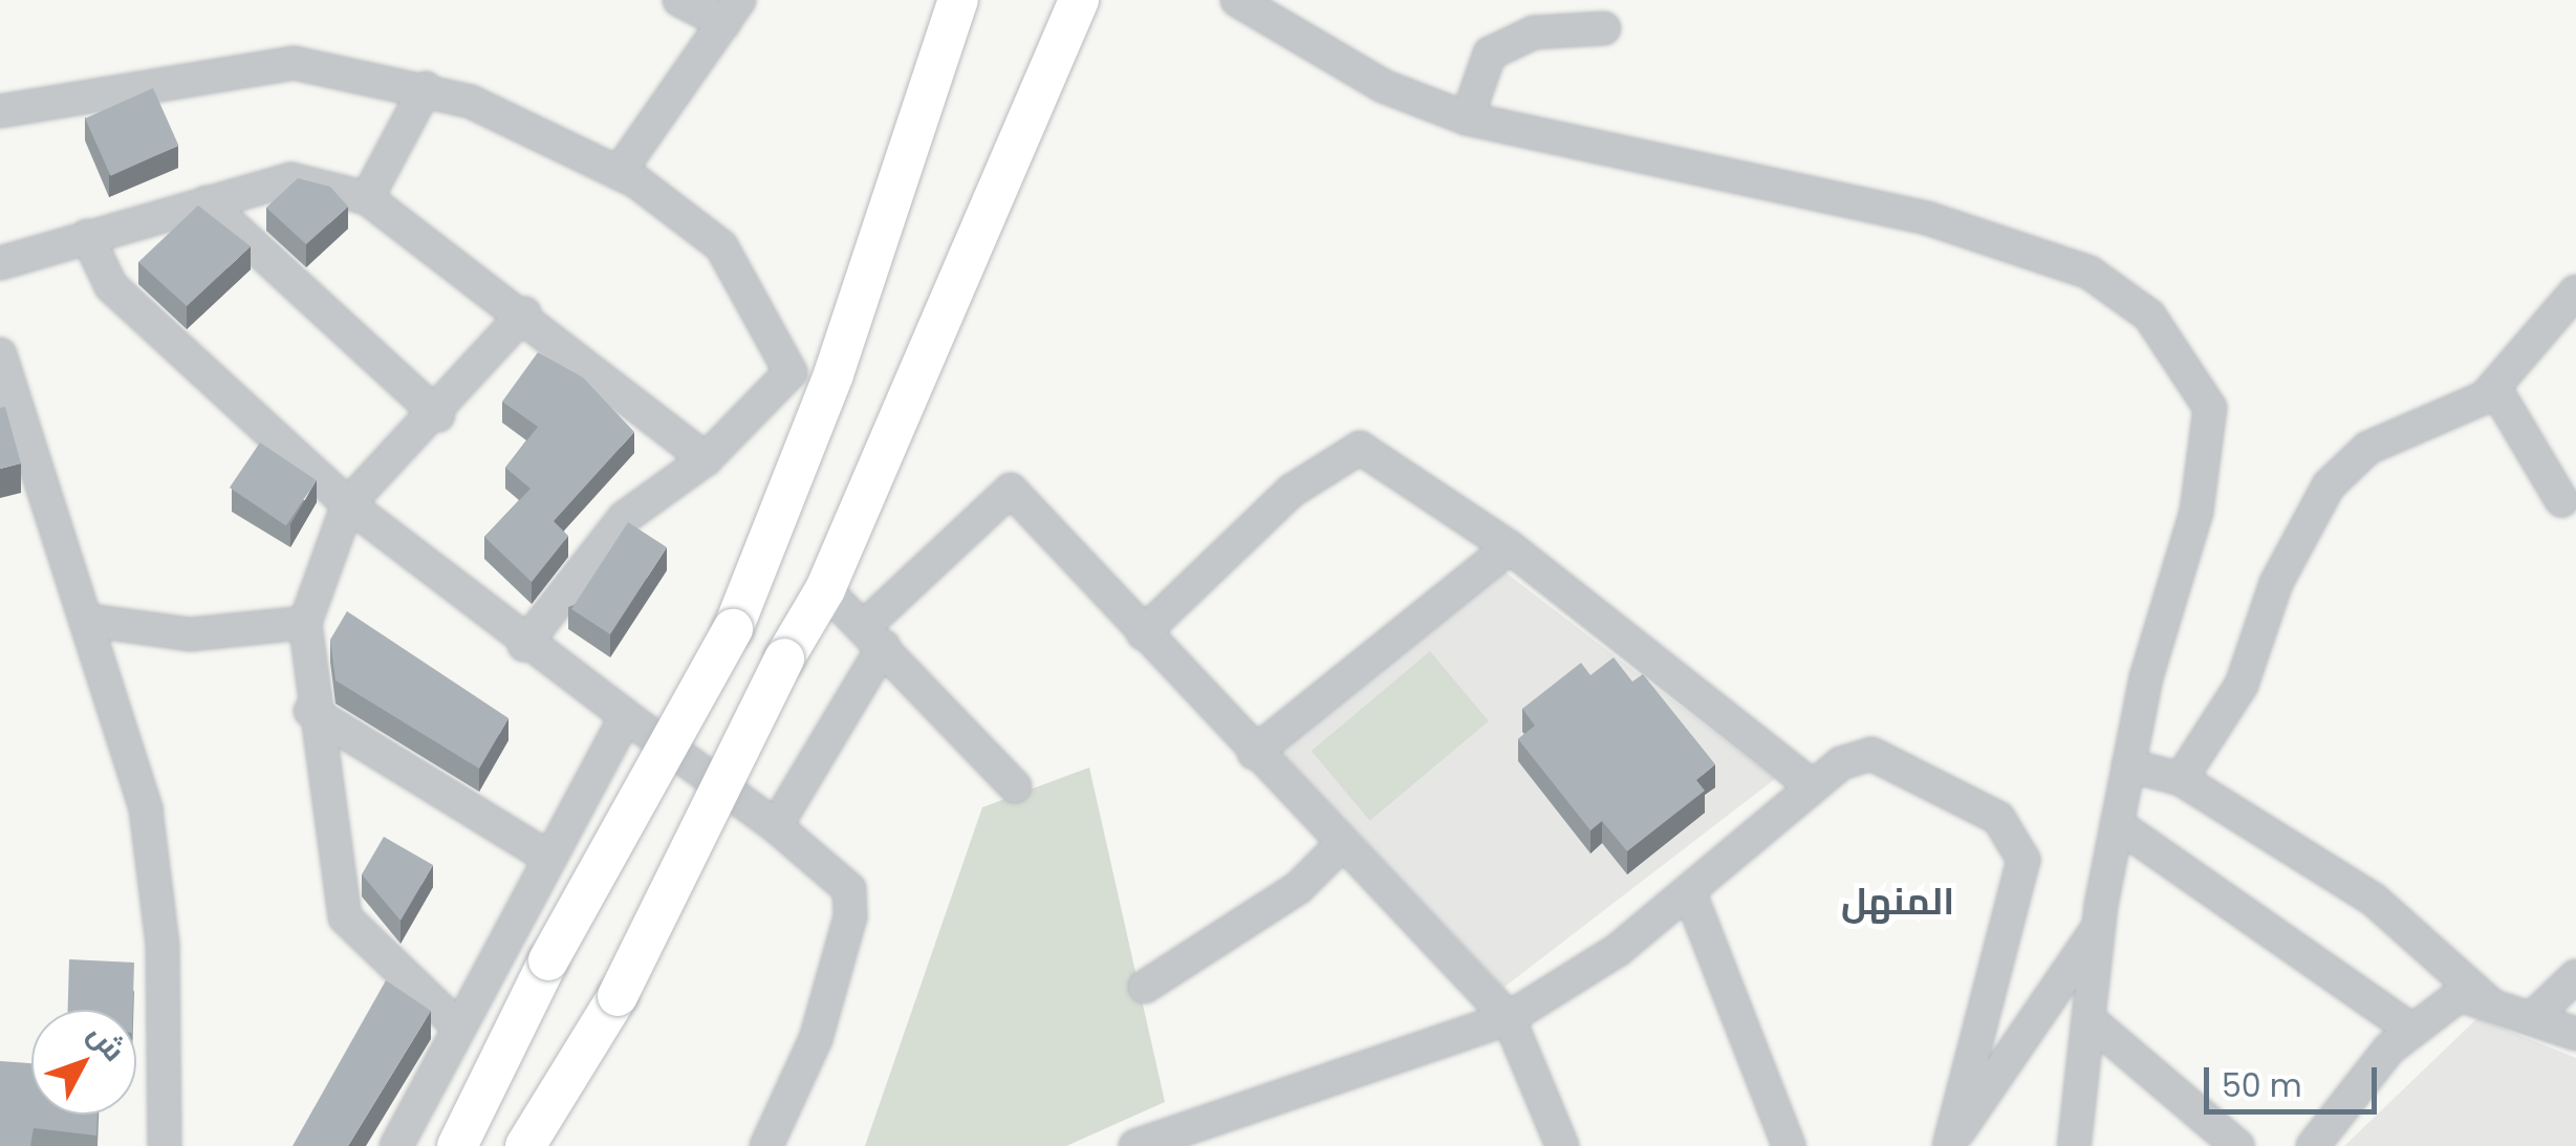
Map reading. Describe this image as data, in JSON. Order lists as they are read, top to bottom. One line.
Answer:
{"districts":["المنهل"],"scale_bar":"50 m","north":"top right"}
